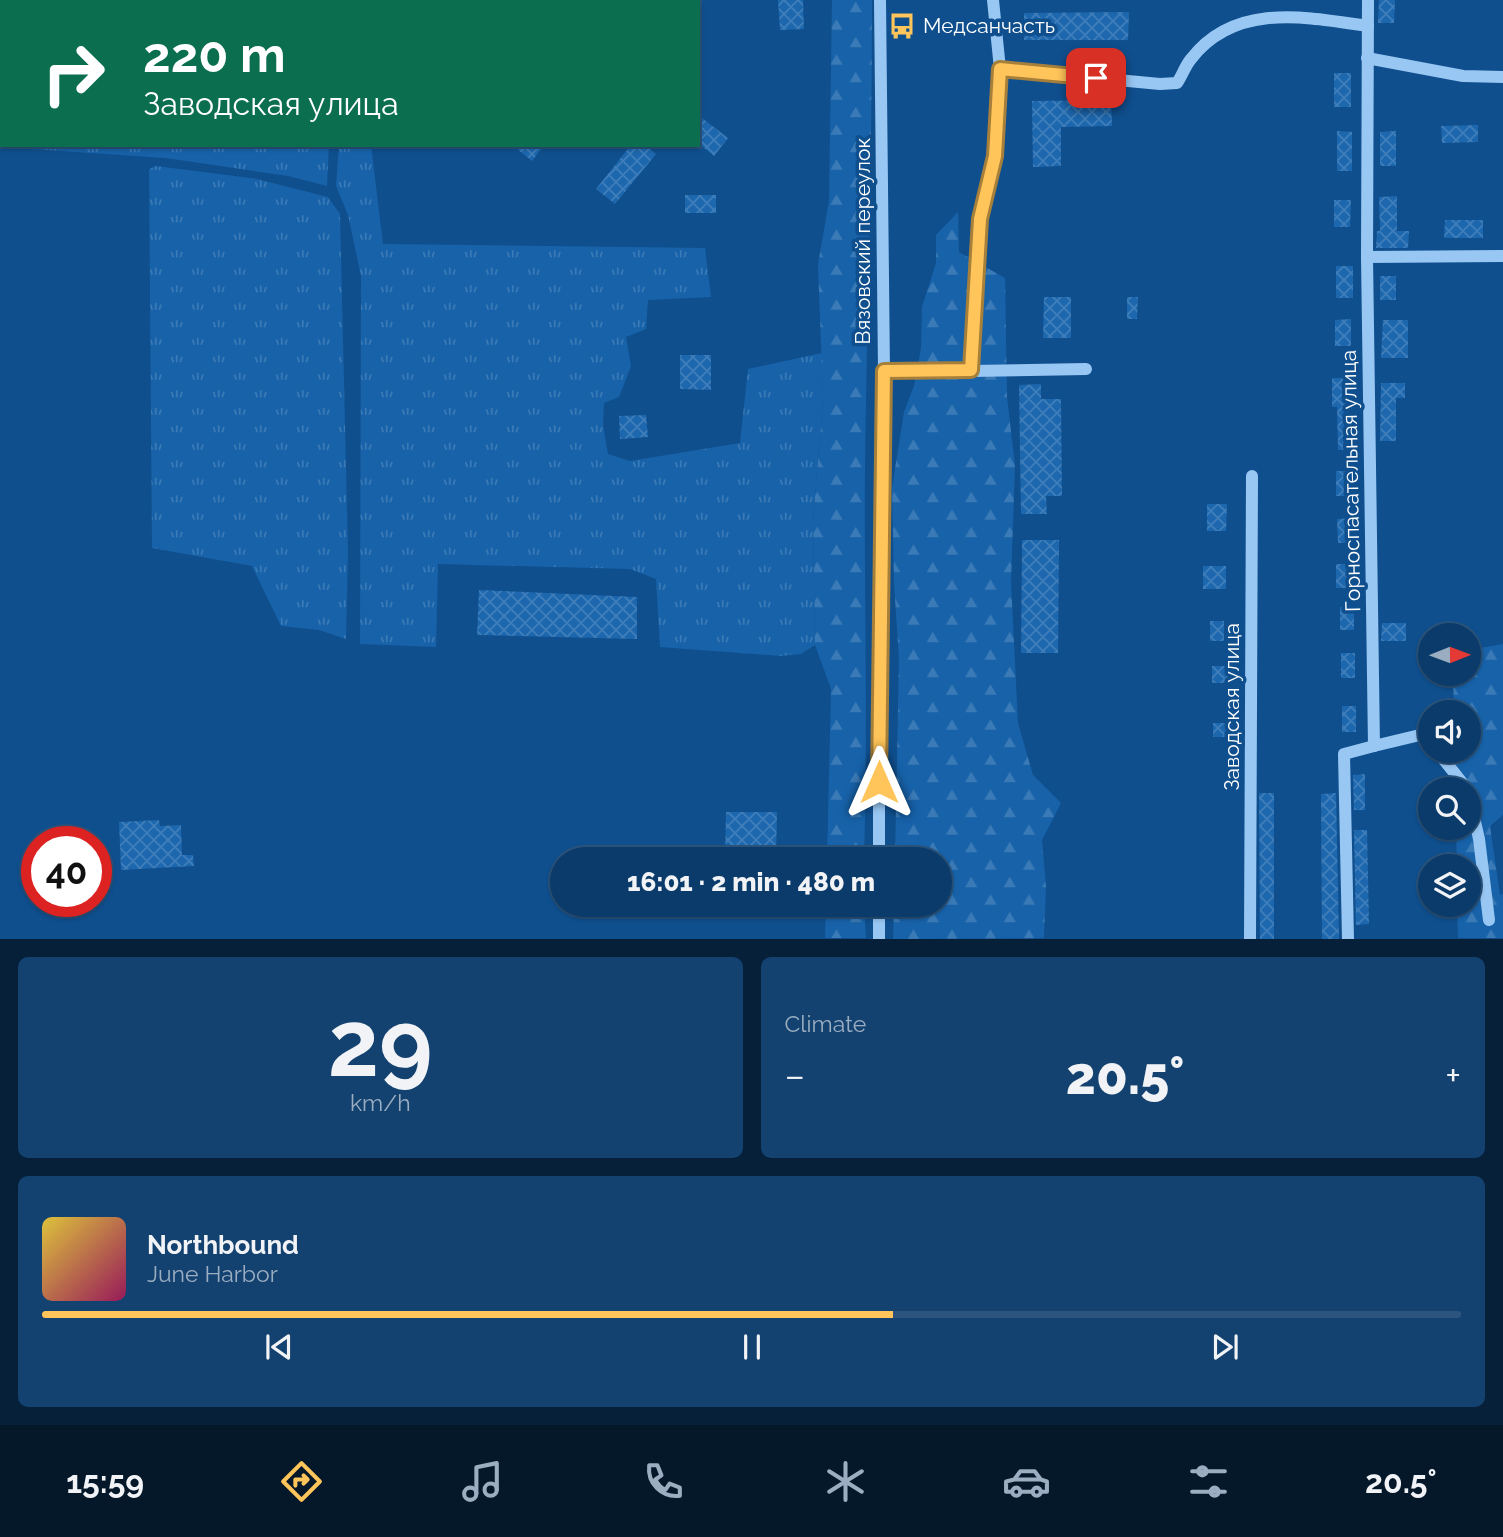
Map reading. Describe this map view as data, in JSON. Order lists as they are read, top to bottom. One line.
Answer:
{"streets":{"street":["Вязовский переулок","Горноспасательная улица","Заводская улица"]},"places":{"bus stop":["Медсанчасть"]},"north":"right","page":{"turn":["220 m","Заводская улица"],"limit":"40","trip":"16:01 · 2 min · 480 m","tile":[["29","km/h"],"Climate"],"heat":["−","20.5°","+"],"song":["Northbound","June Harbor"],"tabs":["15:59","20.5°"]}}
